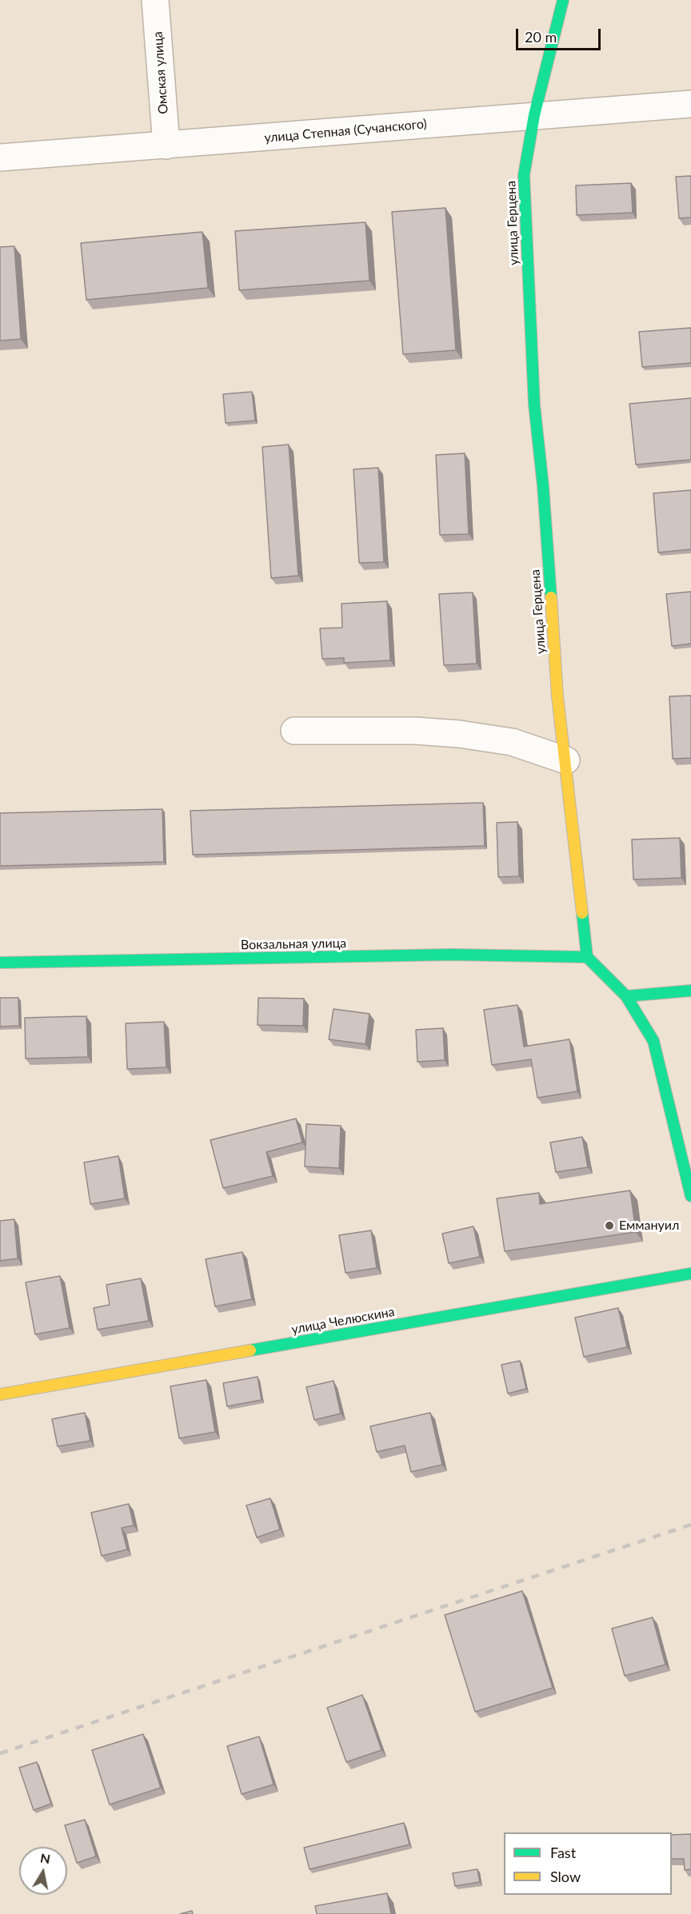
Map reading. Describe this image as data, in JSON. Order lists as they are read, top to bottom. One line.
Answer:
{"streets":{"street":["Омская улица","улица Степная (Сучанского)","улица Герцена","Вокзальная улица","улица Челюскина"]},"crossings":[["Омская улица","улица Степная (Сучанского)"],["улица Степная (Сучанского)","улица Герцена"],["улица Герцена","Вокзальная улица"]],"places":["Еммануил"],"legend":["Fast","Slow"],"scale_bar":"20 m","north":"top"}
